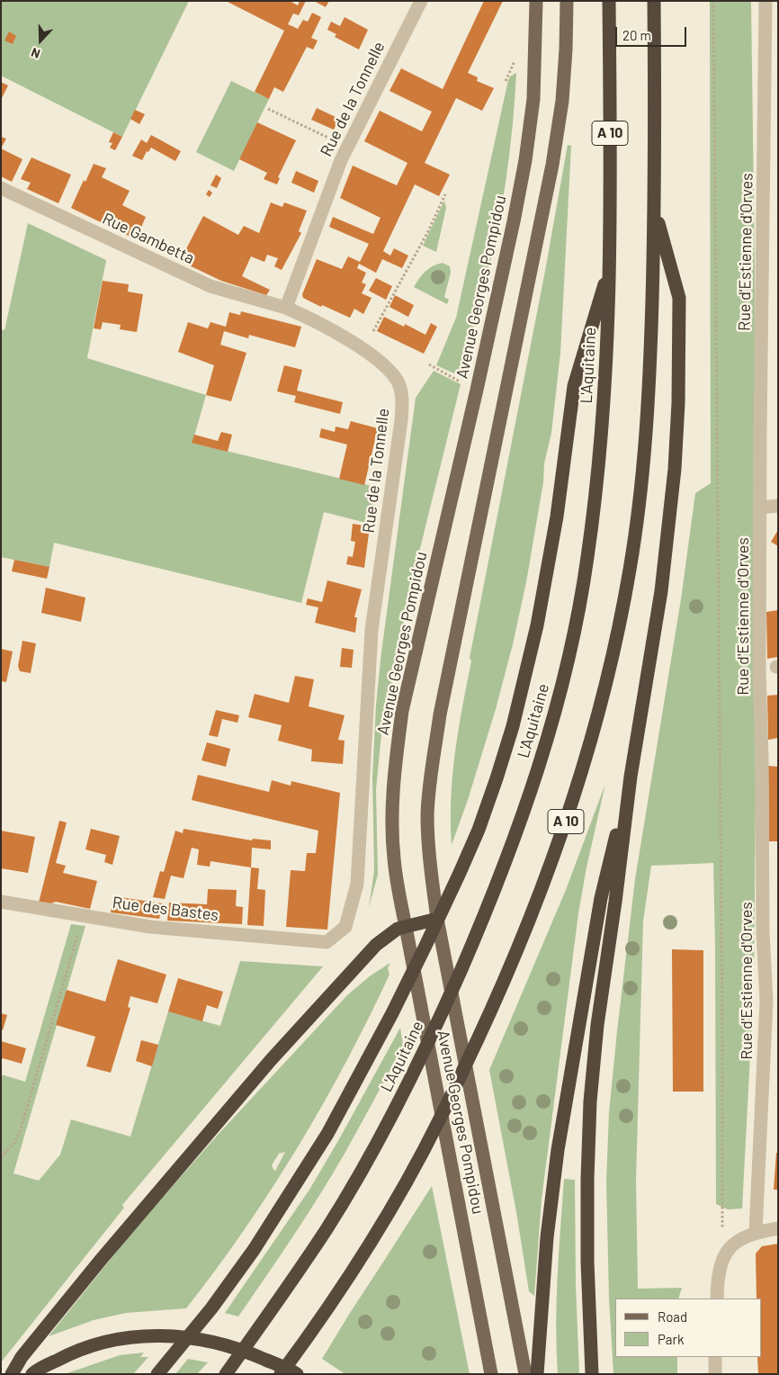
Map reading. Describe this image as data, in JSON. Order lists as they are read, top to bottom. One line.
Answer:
{"streets":{"highway":["A 10","L'Aquitaine"],"main road":["Avenue Georges Pompidou"],"street":["Rue de la Tonnelle","Rue Gambetta","Rue d'Estienne d'Orves","Rue des Bastes"]},"crossings":[["Rue de la Tonnelle","Rue Gambetta"],["Rue de la Tonnelle","Rue des Bastes"]],"legend":["Road","Park"],"scale_bar":"20 m","north":"bottom"}
